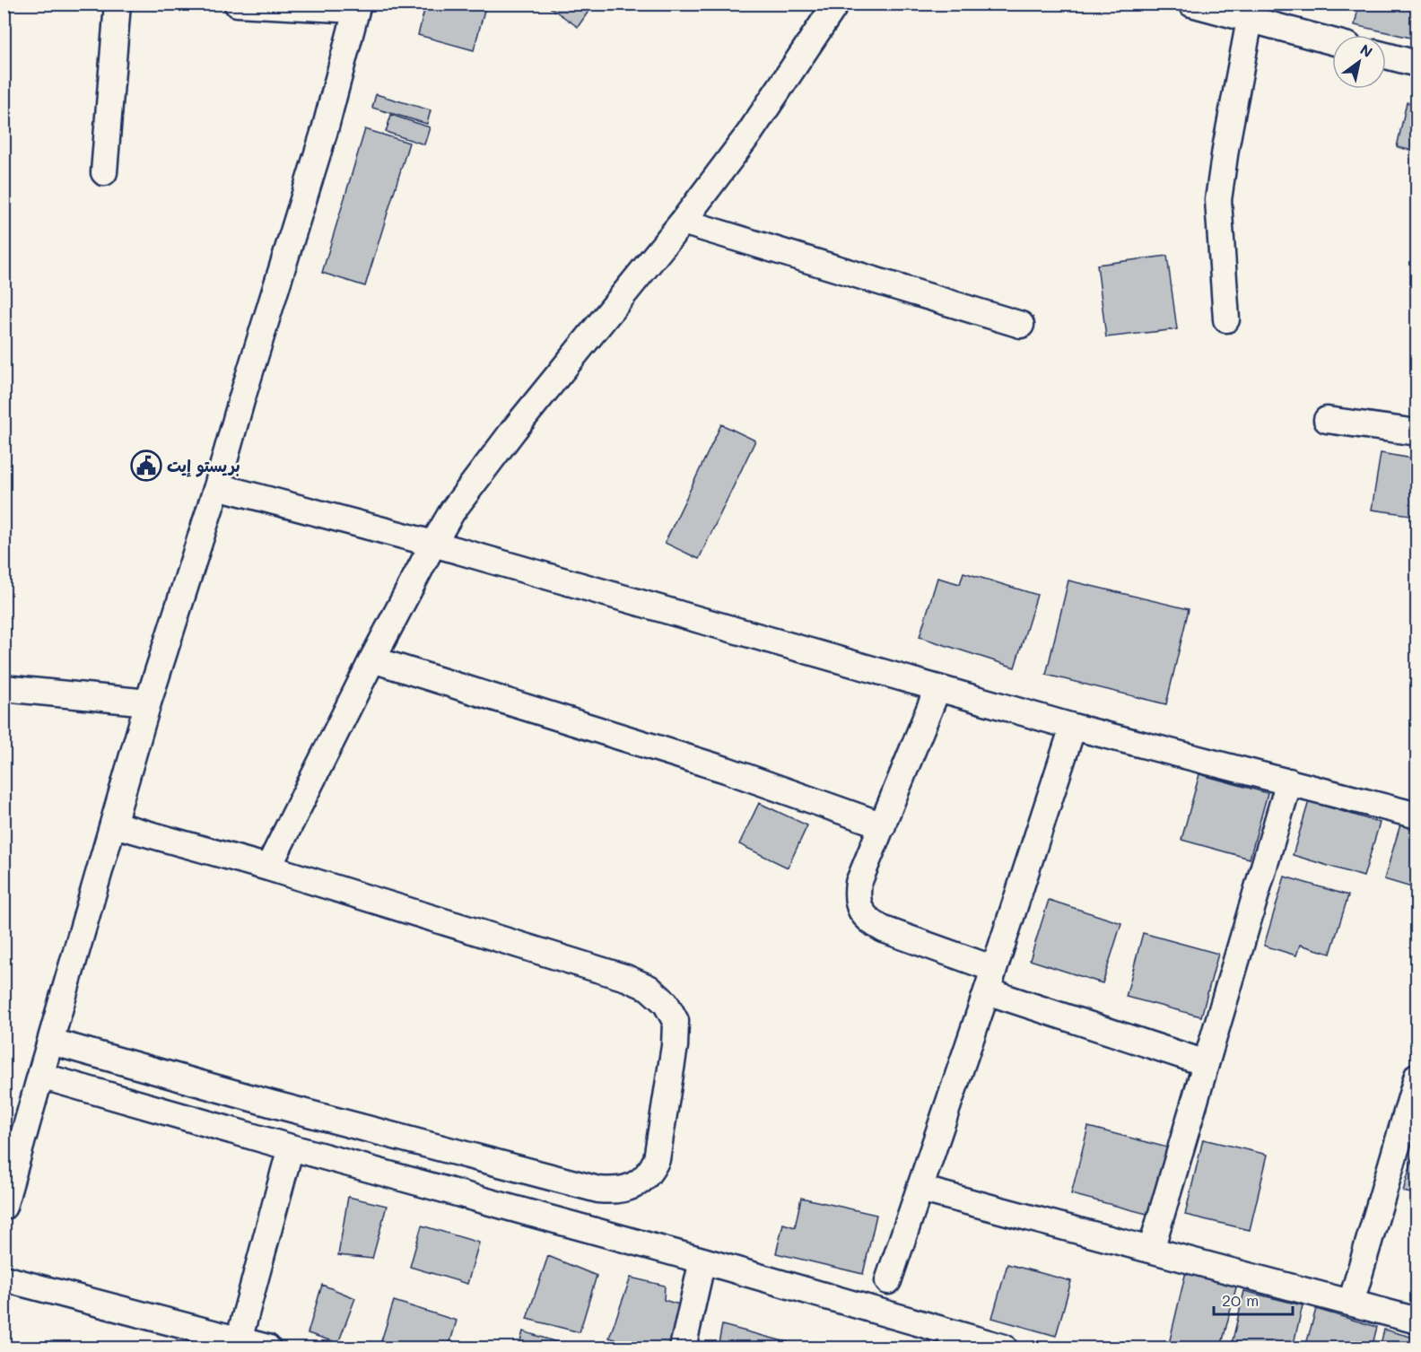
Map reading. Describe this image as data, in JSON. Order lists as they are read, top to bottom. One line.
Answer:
{"places":{"public building":["بريستو إيت"]},"scale_bar":"20 m","north":"top right"}
